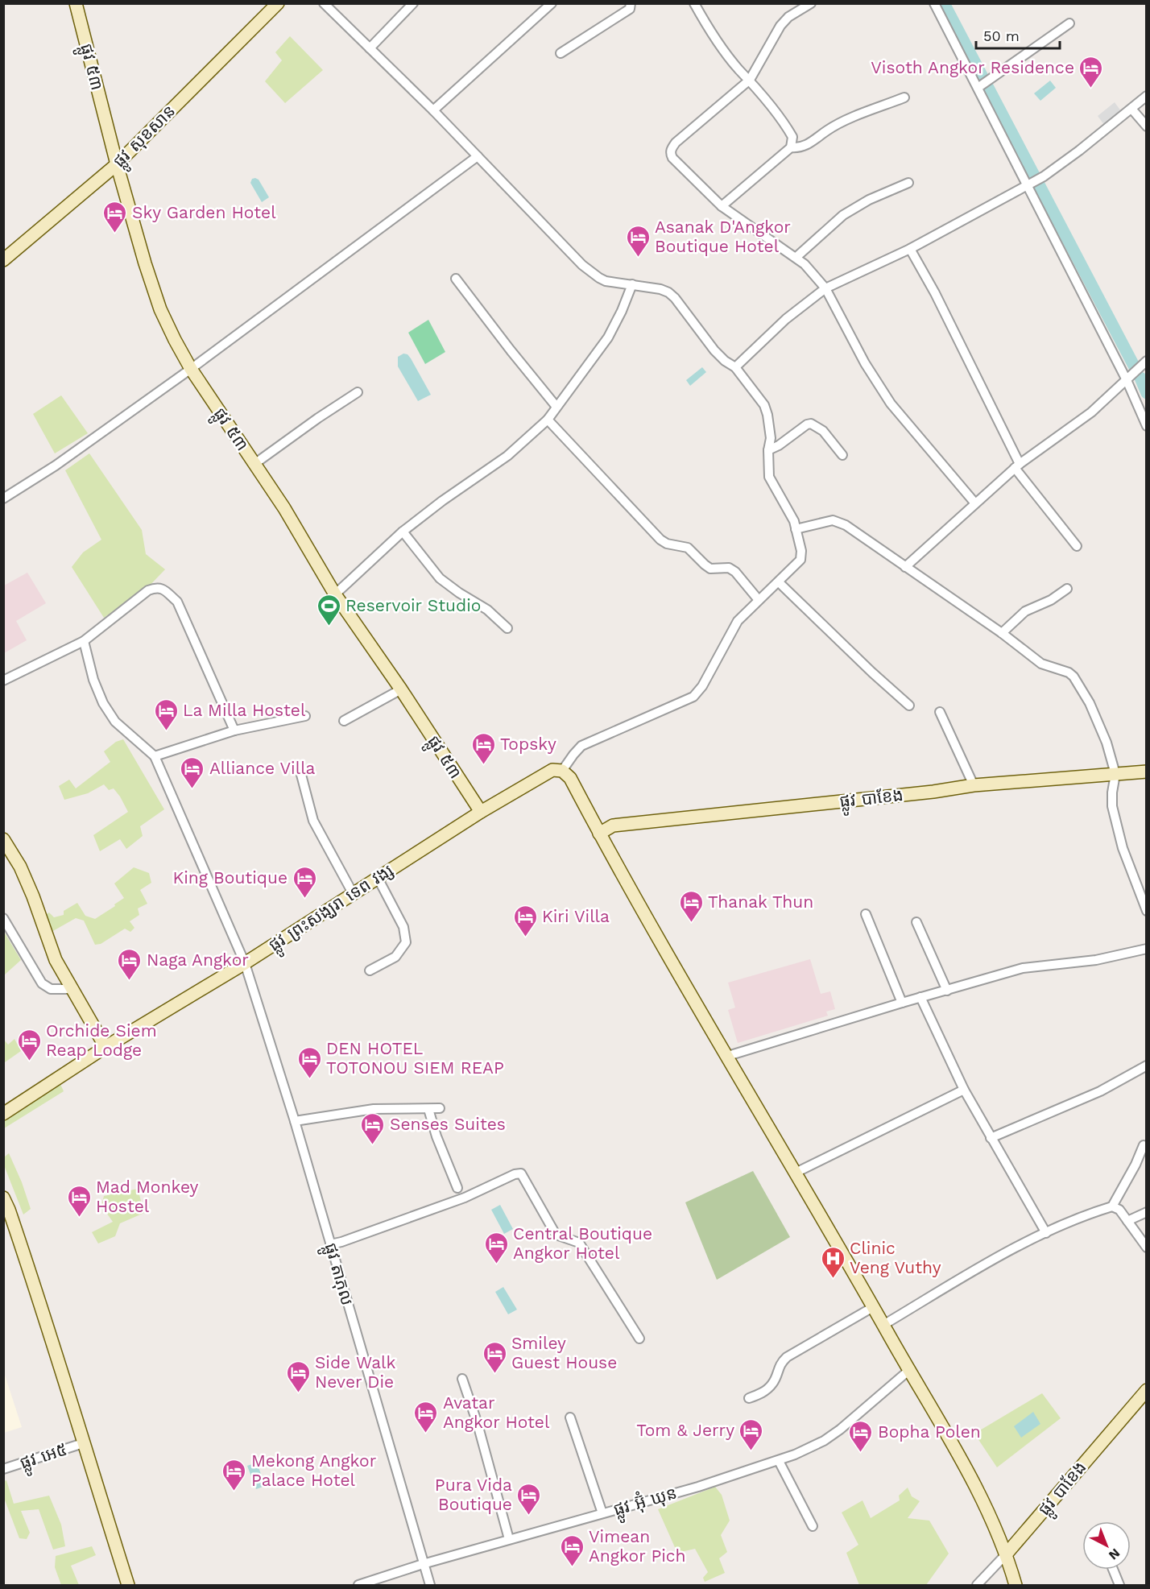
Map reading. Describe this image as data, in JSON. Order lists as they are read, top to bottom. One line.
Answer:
{"streets":{"street":["ផ្លូវ ៥៣","ផ្លូវ សុខសាន","ផ្លូវ បាខែង","ផ្លូវ ព្រះសង្ឃរា ទេព វង្ស","ផ្លូវ តាភុល","ផ្លូវ អេ៥","ផ្លូវ អ៊ុំ ឃុន"]},"crossings":[["ផ្លូវ ៥៣","ផ្លូវ សុខសាន"],["ផ្លូវ ៥៣","ផ្លូវ ព្រះសង្ឃរា ទេព វង្ស"],["ផ្លូវ ព្រះសង្ឃរា ទេព វង្ស","ផ្លូវ តាភុល"],["ផ្លូវ តាភុល","ផ្លូវ អ៊ុំ ឃុន"]],"places":{"hotel":["Visoth Angkor Residence","Sky Garden Hotel","Asanak D'Angkor Boutique Hotel","La Milla Hostel","Topsky","Alliance Villa","King Boutique","Thanak Thun","Kiri Villa","Naga Angkor","Orchide Siem Reap Lodge","DEN HOTEL TOTONOU SIEM REAP","Senses Suites","Mad Monkey Hostel","Central Boutique Angkor Hotel","Smiley Guest House","Side Walk Never Die","Avatar Angkor Hotel","Tom & Jerry","Bopha Polen","Mekong Angkor Palace Hotel","Pura Vida Boutique","Vimean Angkor Pich"],"sports":["Reservoir Studio"],"hospital":["Clinic Veng Vuthy"]},"scale_bar":"50 m","north":"bottom right"}
